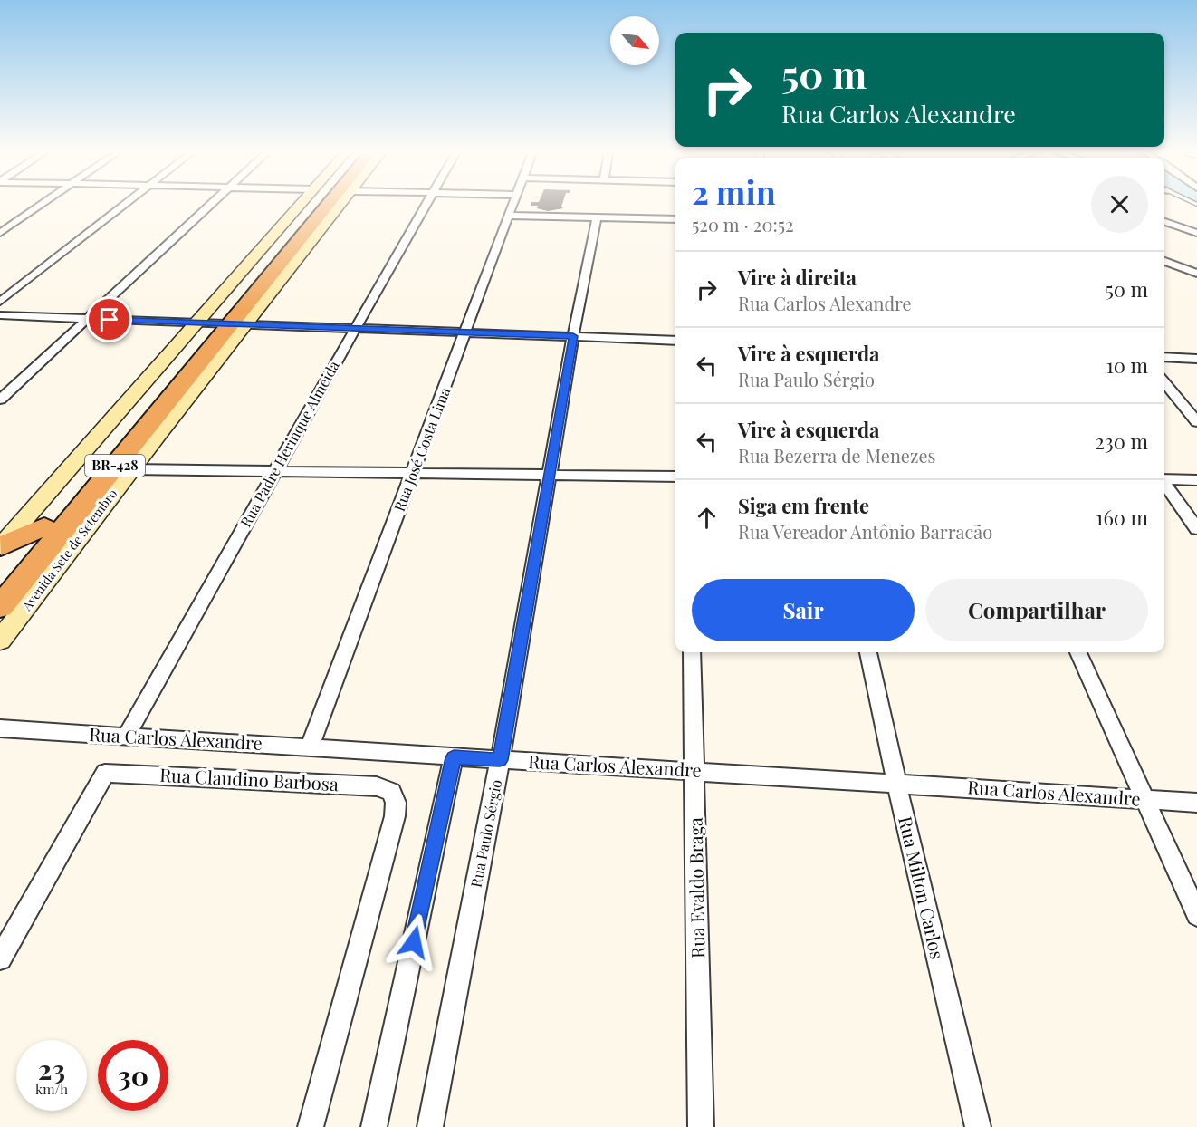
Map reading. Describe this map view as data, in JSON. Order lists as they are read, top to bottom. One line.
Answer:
{"streets":{"highway":["BR-428","Avenida Sete de Setembro"],"street":["Rua Padre Herinque Almeida","Rua José Costa Lima","Rua Carlos Alexandre","Rua Claudino Barbosa","Rua Paulo Sérgio","Rua Evaldo Braga","Rua Milton Carlos"]},"crossings":[["Rua Padre Herinque Almeida","Rua Carlos Alexandre"],["Rua José Costa Lima","Rua Carlos Alexandre"],["Rua Carlos Alexandre","Rua Paulo Sérgio"],["Rua Carlos Alexandre","Rua Evaldo Braga"],["Rua Carlos Alexandre","Rua Milton Carlos"]],"north":"bottom right","page":{"turn":["50 m","Rua Carlos Alexandre"],"heading":["2 min","520 m · 20:52"],"list":[{"name":"Vire à direita","note":"Rua Carlos Alexandre","value":"50 m"},{"name":"Vire à esquerda","note":"Rua Paulo Sérgio","value":"10 m"},{"name":"Vire à esquerda","note":"Rua Bezerra de Menezes","value":"230 m"},{"name":"Siga em frente","note":"Rua Vereador Antônio Barracão","value":"160 m"}],"buttons":["Sair","Compartilhar"],"speed":"23 km/h","limit":"30"}}
